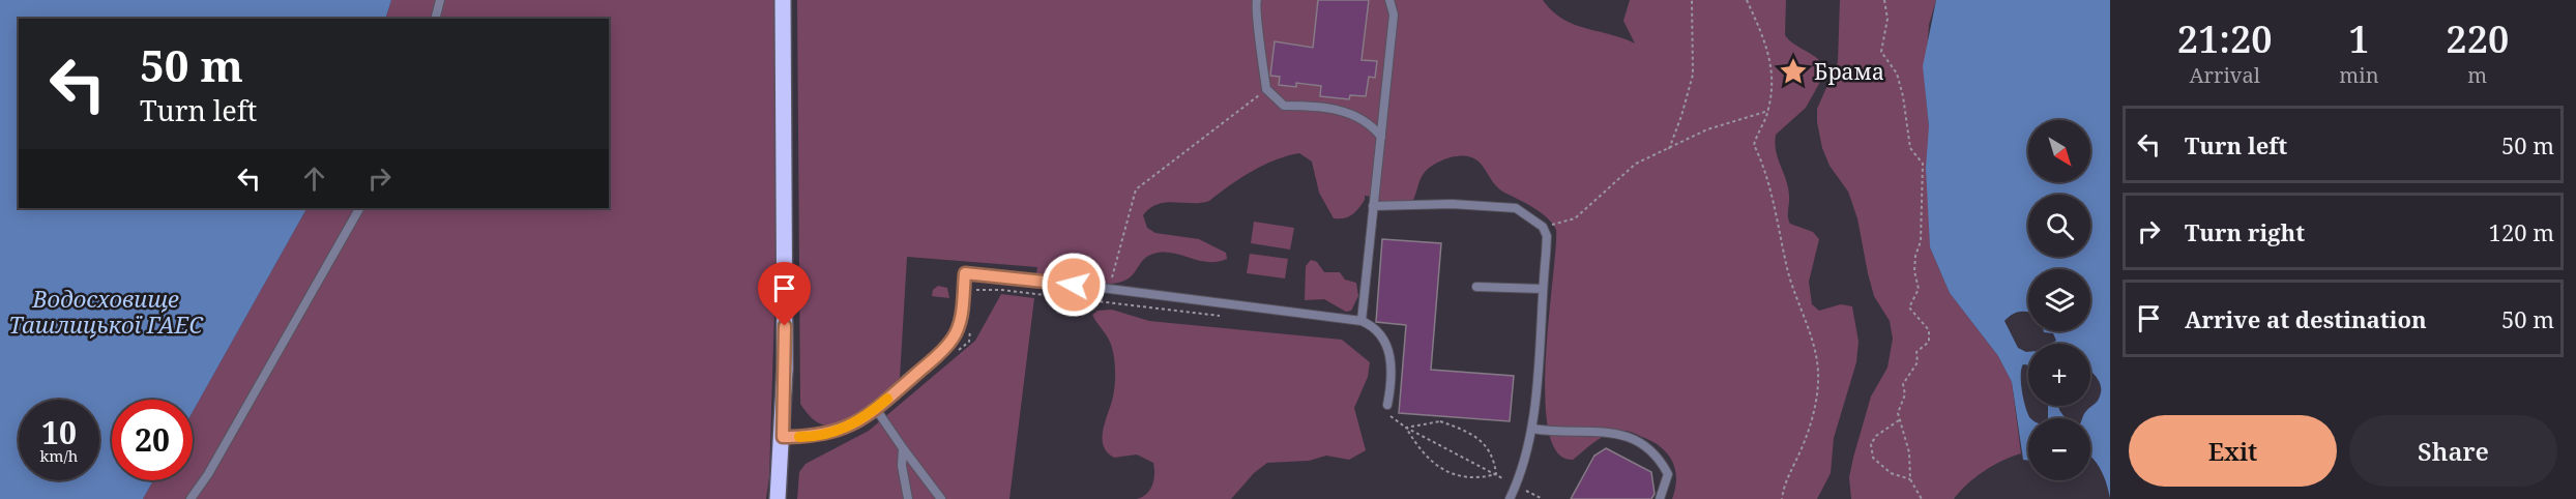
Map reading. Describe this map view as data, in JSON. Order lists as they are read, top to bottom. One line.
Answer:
{"water":["Водосховище Ташлицької ГАЕС"],"places":{"place":["Брама"]},"north":"bottom right","page":{"eta":["21:20","Arrival","1","min","220","m"],"turn":["50 m","Turn left"],"list":[{"name":"Turn left","value":"50 m"},{"name":"Turn right","value":"120 m"},{"name":"Arrive at destination","value":"50 m"}],"map_buttons":["+","−"],"speed":"10 km/h","limit":"20","buttons":["Exit","Share"]}}
